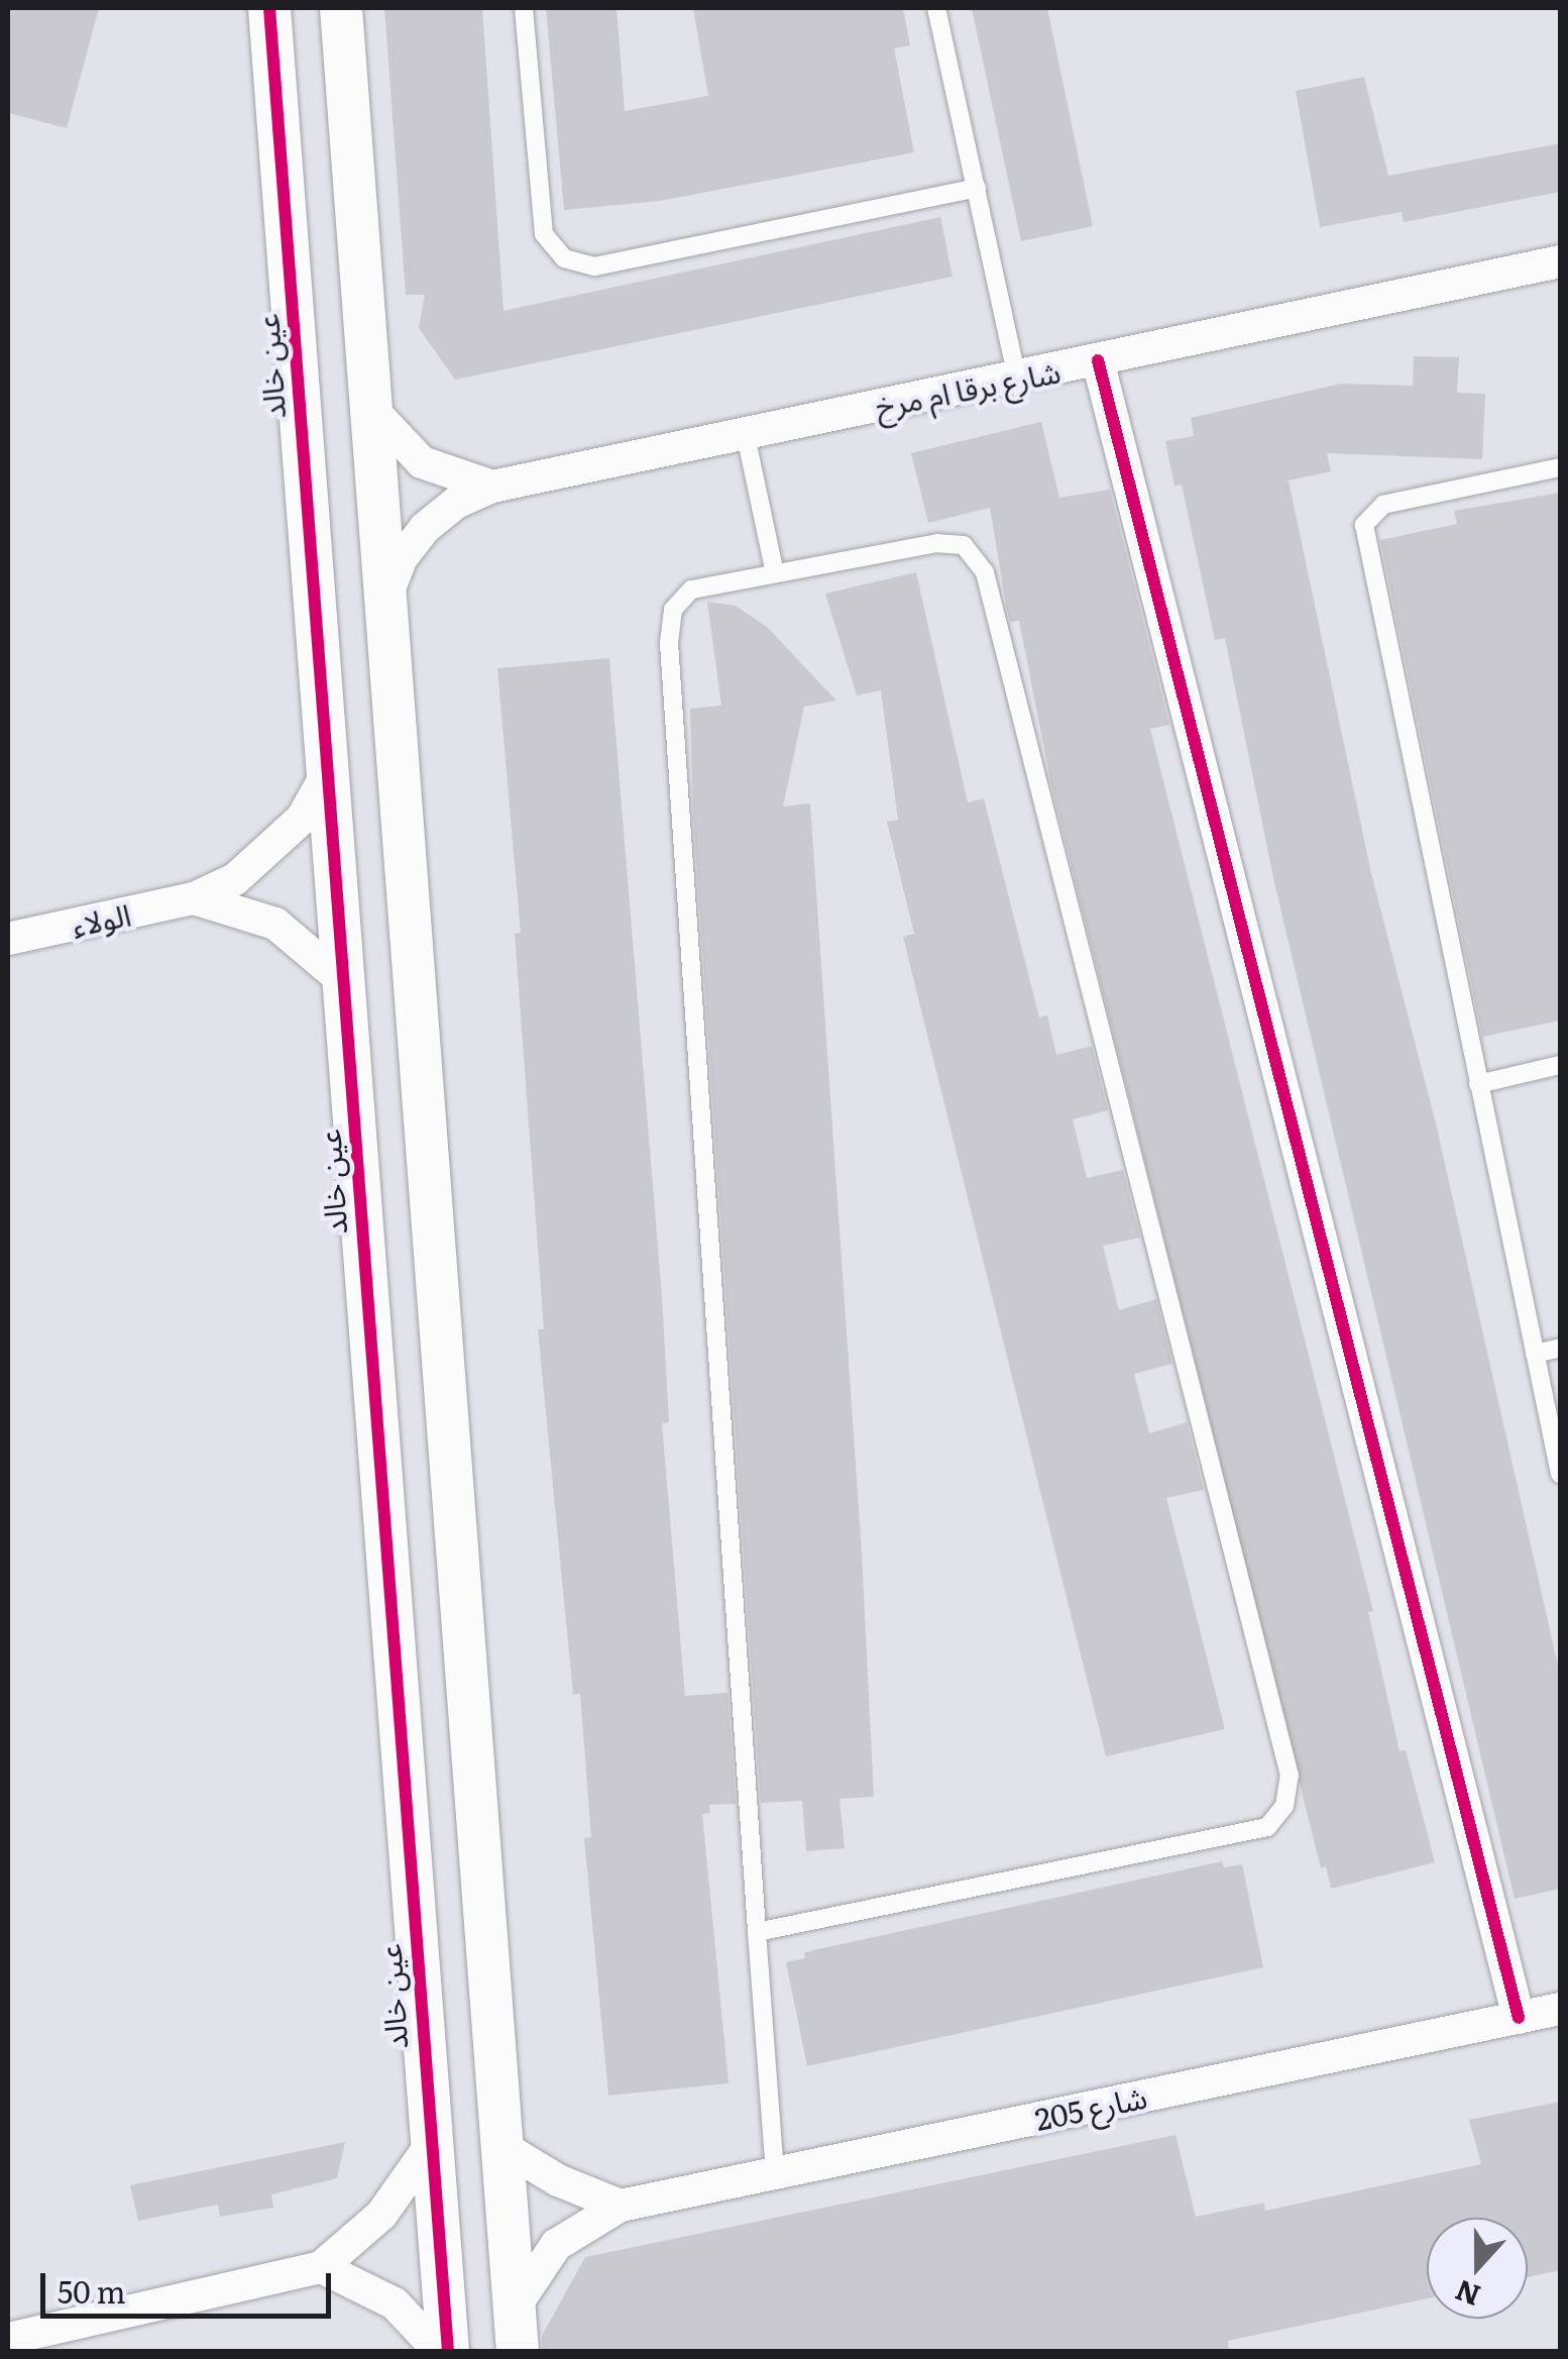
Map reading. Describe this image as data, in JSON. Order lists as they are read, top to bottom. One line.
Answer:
{"streets":{"street":["عين خالد","شارع برقا ام مرخ","الولاء","شارع 205"]},"crossings":[["عين خالد","الولاء"]],"scale_bar":"50 m","north":"bottom"}
